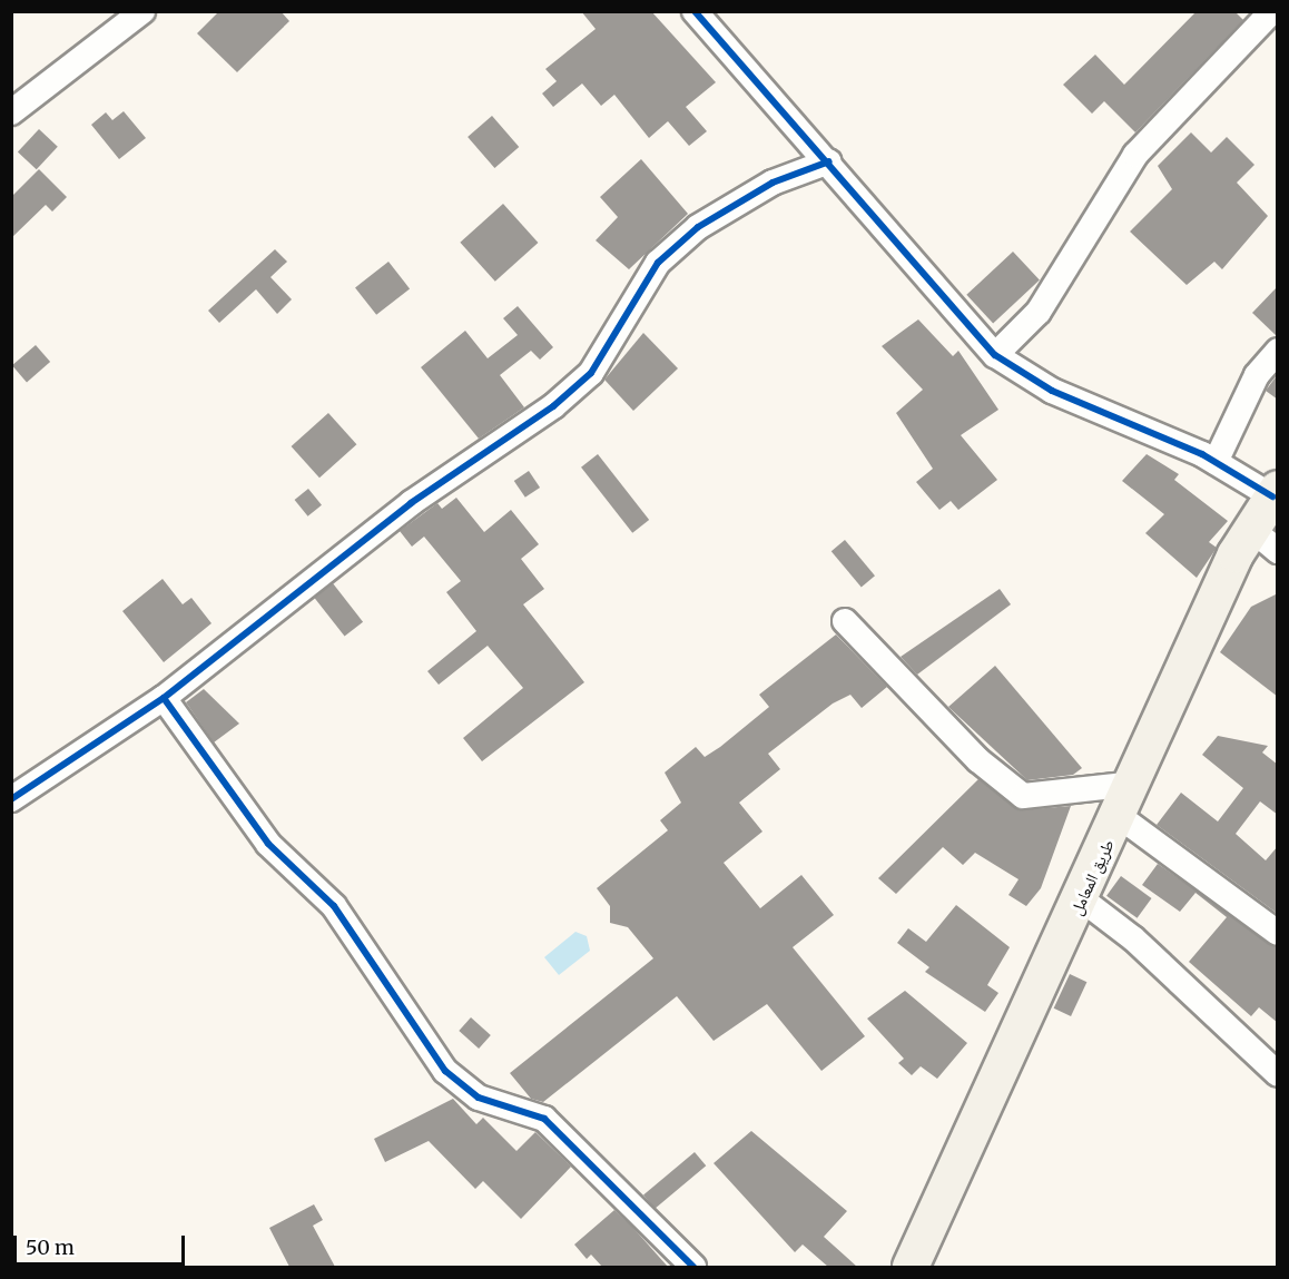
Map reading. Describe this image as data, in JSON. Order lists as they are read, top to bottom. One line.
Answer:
{"streets":{"main road":["طريق المعامل"]},"scale_bar":"50 m"}
